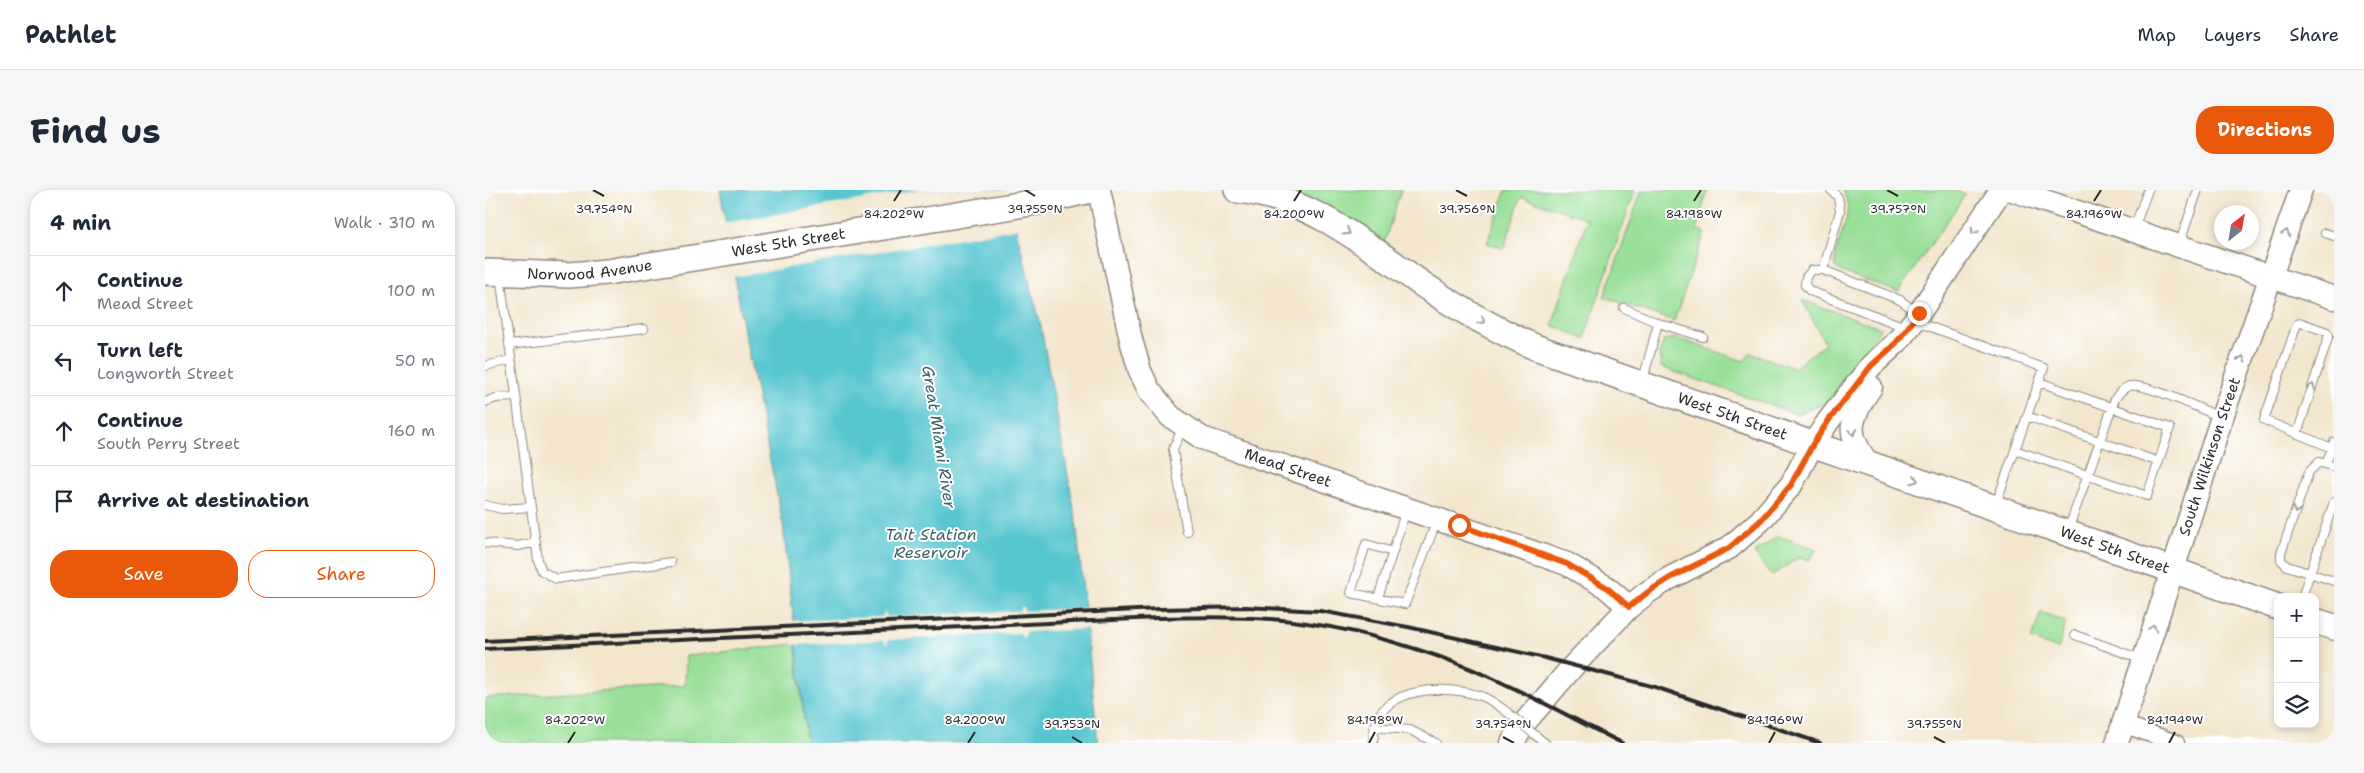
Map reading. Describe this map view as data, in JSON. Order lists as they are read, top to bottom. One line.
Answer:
{"streets":{"main road":["West 5th Street","Norwood Avenue"],"street":["South Wilkinson Street","Mead Street"]},"crossings":[["West 5th Street","Norwood Avenue"],["West 5th Street","South Wilkinson Street"]],"one_way":["South Wilkinson Street"],"water":["Great Miami River","Tait Station Reservoir"],"north":"top right","page":{"header":"Pathlet","nav":["Map","Layers","Share"],"buttons":["Directions",["Save","Share"]],"title":"Find us","heading":["4 min","Walk · 310 m"],"list":[["Continue","Mead Street","100 m"],["Turn left","Longworth Street","50 m"],["Continue","South Perry Street","160 m"],"Arrive at destination"],"map_buttons":["+","−"]},"coordinates":["39.756°N","39.754°N","39.755°N","39.757°N","84.202°W","84.200°W","84.198°W","84.196°W","84.194°W","39.753°N"]}
